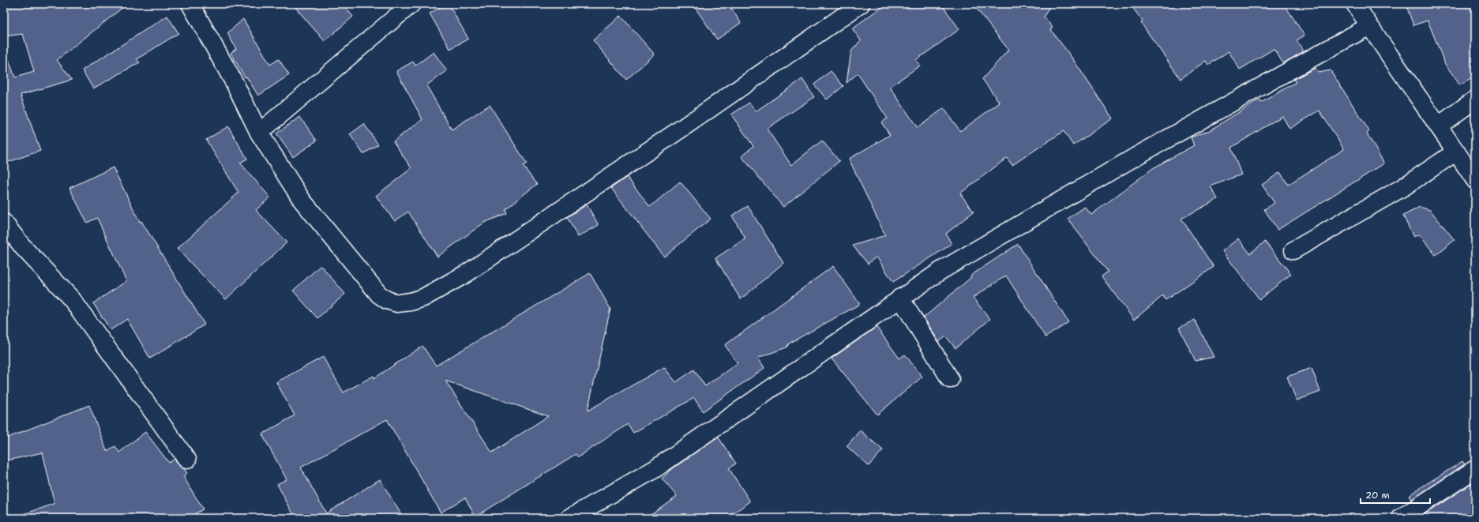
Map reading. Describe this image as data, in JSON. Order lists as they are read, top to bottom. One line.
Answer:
{"scale_bar":"20 m"}
